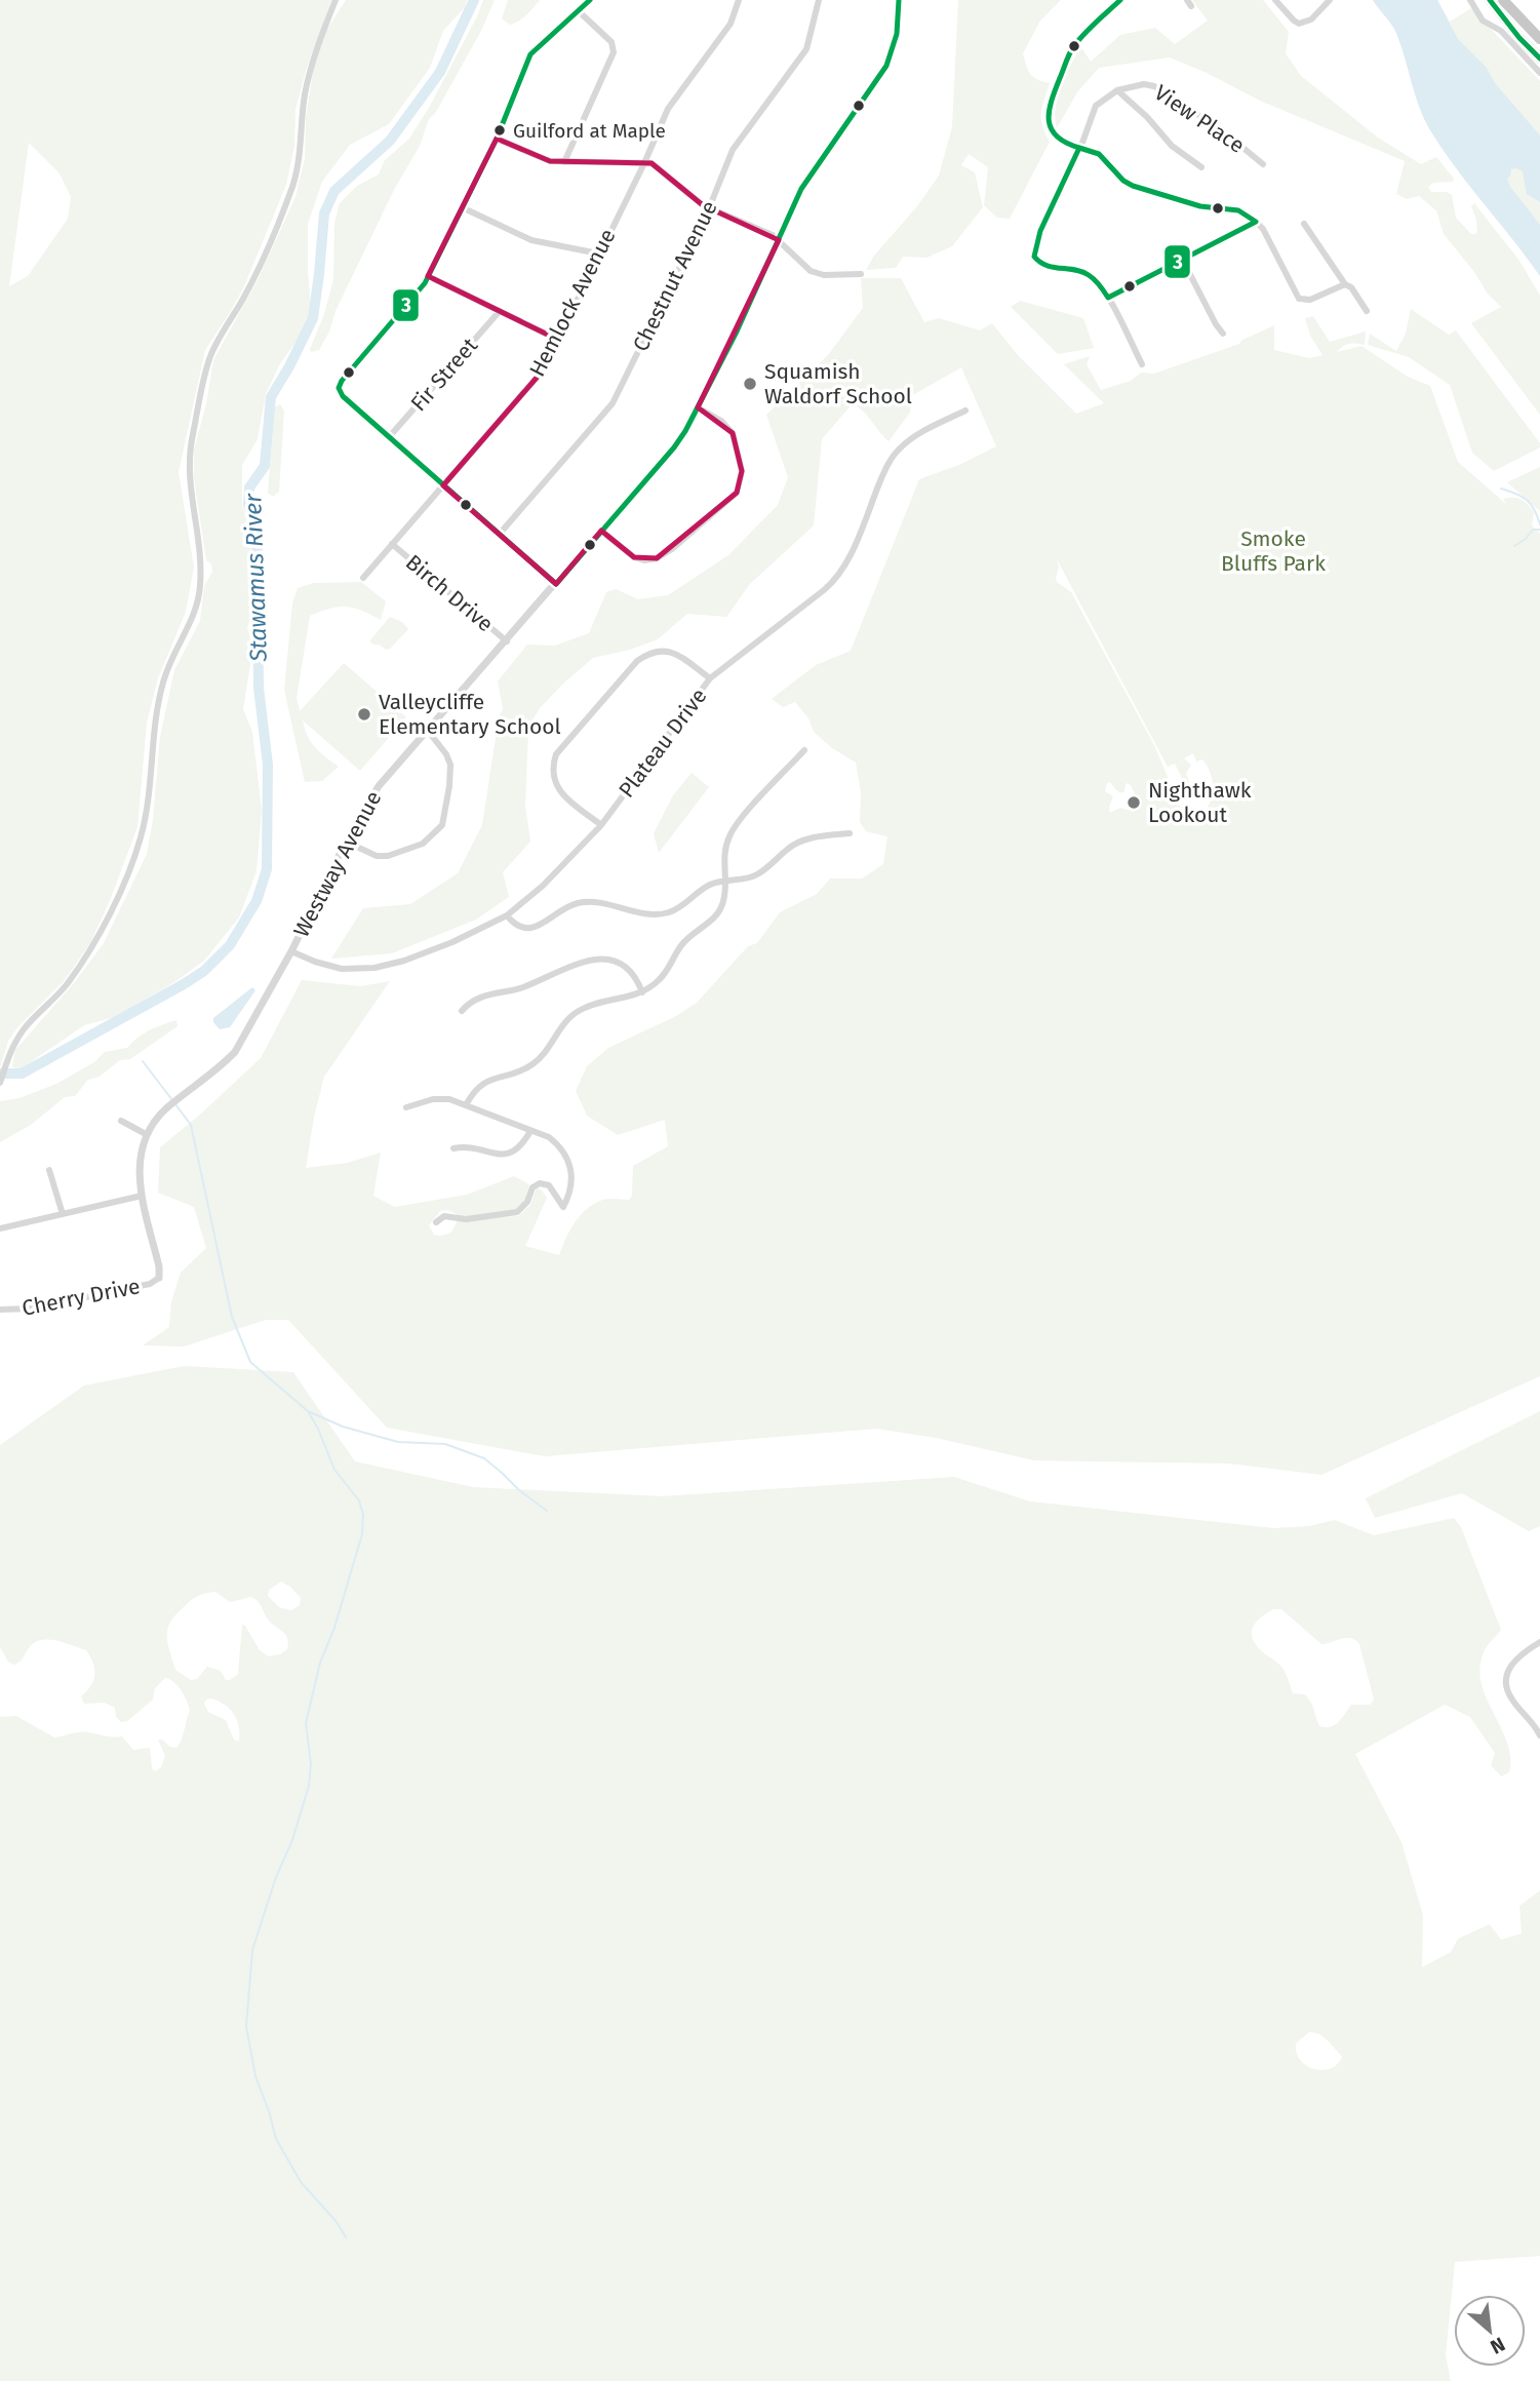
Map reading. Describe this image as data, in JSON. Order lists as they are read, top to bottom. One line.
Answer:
{"streets":{"street":["View Place","Chestnut Avenue","Hemlock Avenue","Fir Street","Birch Drive","Plateau Drive","Westway Avenue","Cherry Drive"]},"crossings":[["Hemlock Avenue","Birch Drive"],["Birch Drive","Westway Avenue"],["Plateau Drive","Westway Avenue"],["Westway Avenue","Cherry Drive"]],"water":["Stawamus River"],"parks":["Smoke Bluffs Park"],"places":["Guilford at Maple","Squamish Waldorf School","Valleycliffe Elementary School","Nighthawk Lookout"],"lines":["transit line 3"],"north":"bottom right"}
